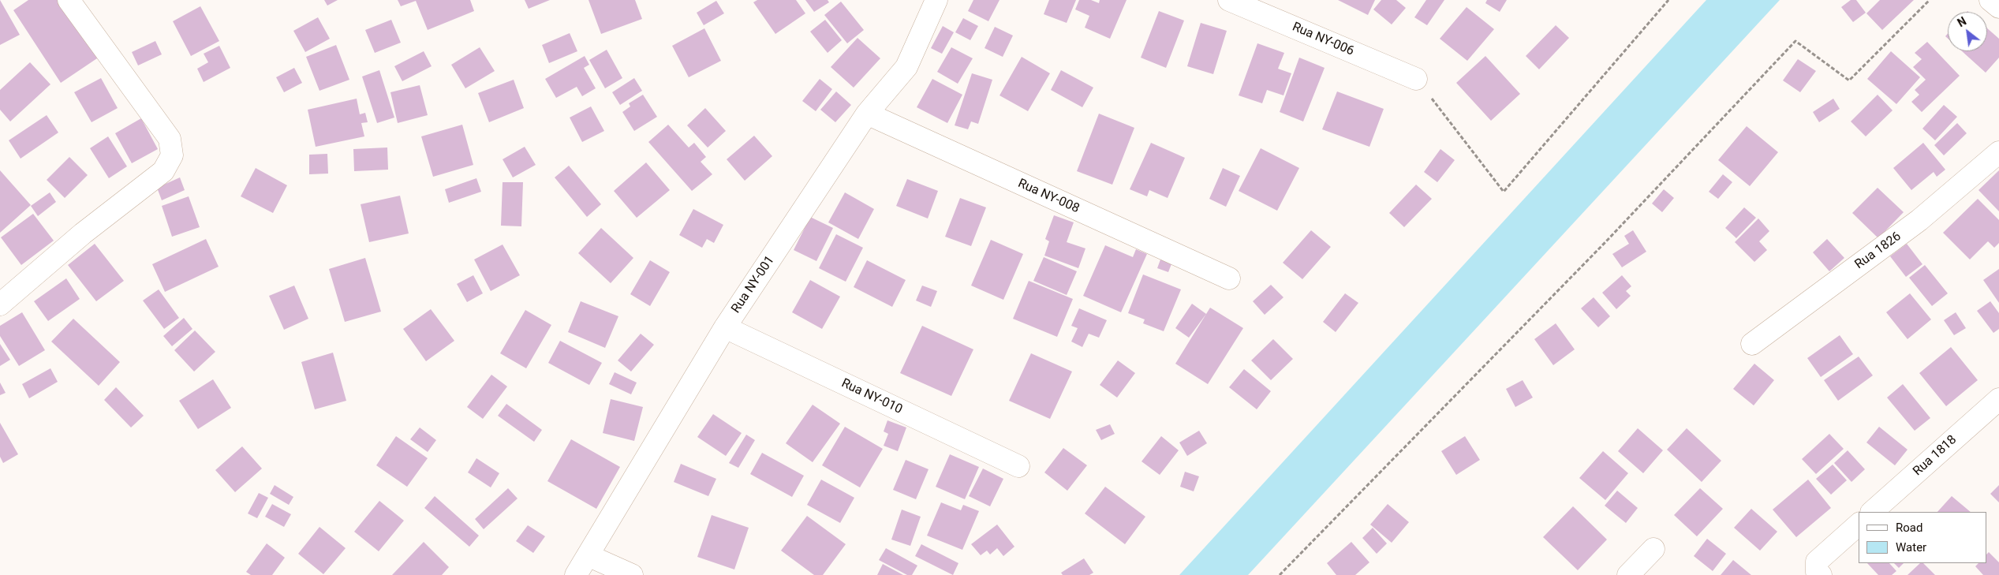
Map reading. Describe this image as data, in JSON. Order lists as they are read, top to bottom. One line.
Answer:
{"streets":{"street":["Rua NY-006","Rua NY-008","Rua 1826","Rua NY-001","Rua NY-010","Rua 1818"]},"crossings":[["Rua NY-008","Rua NY-001"],["Rua NY-001","Rua NY-010"]],"legend":["Road","Water"],"north":"top left"}
